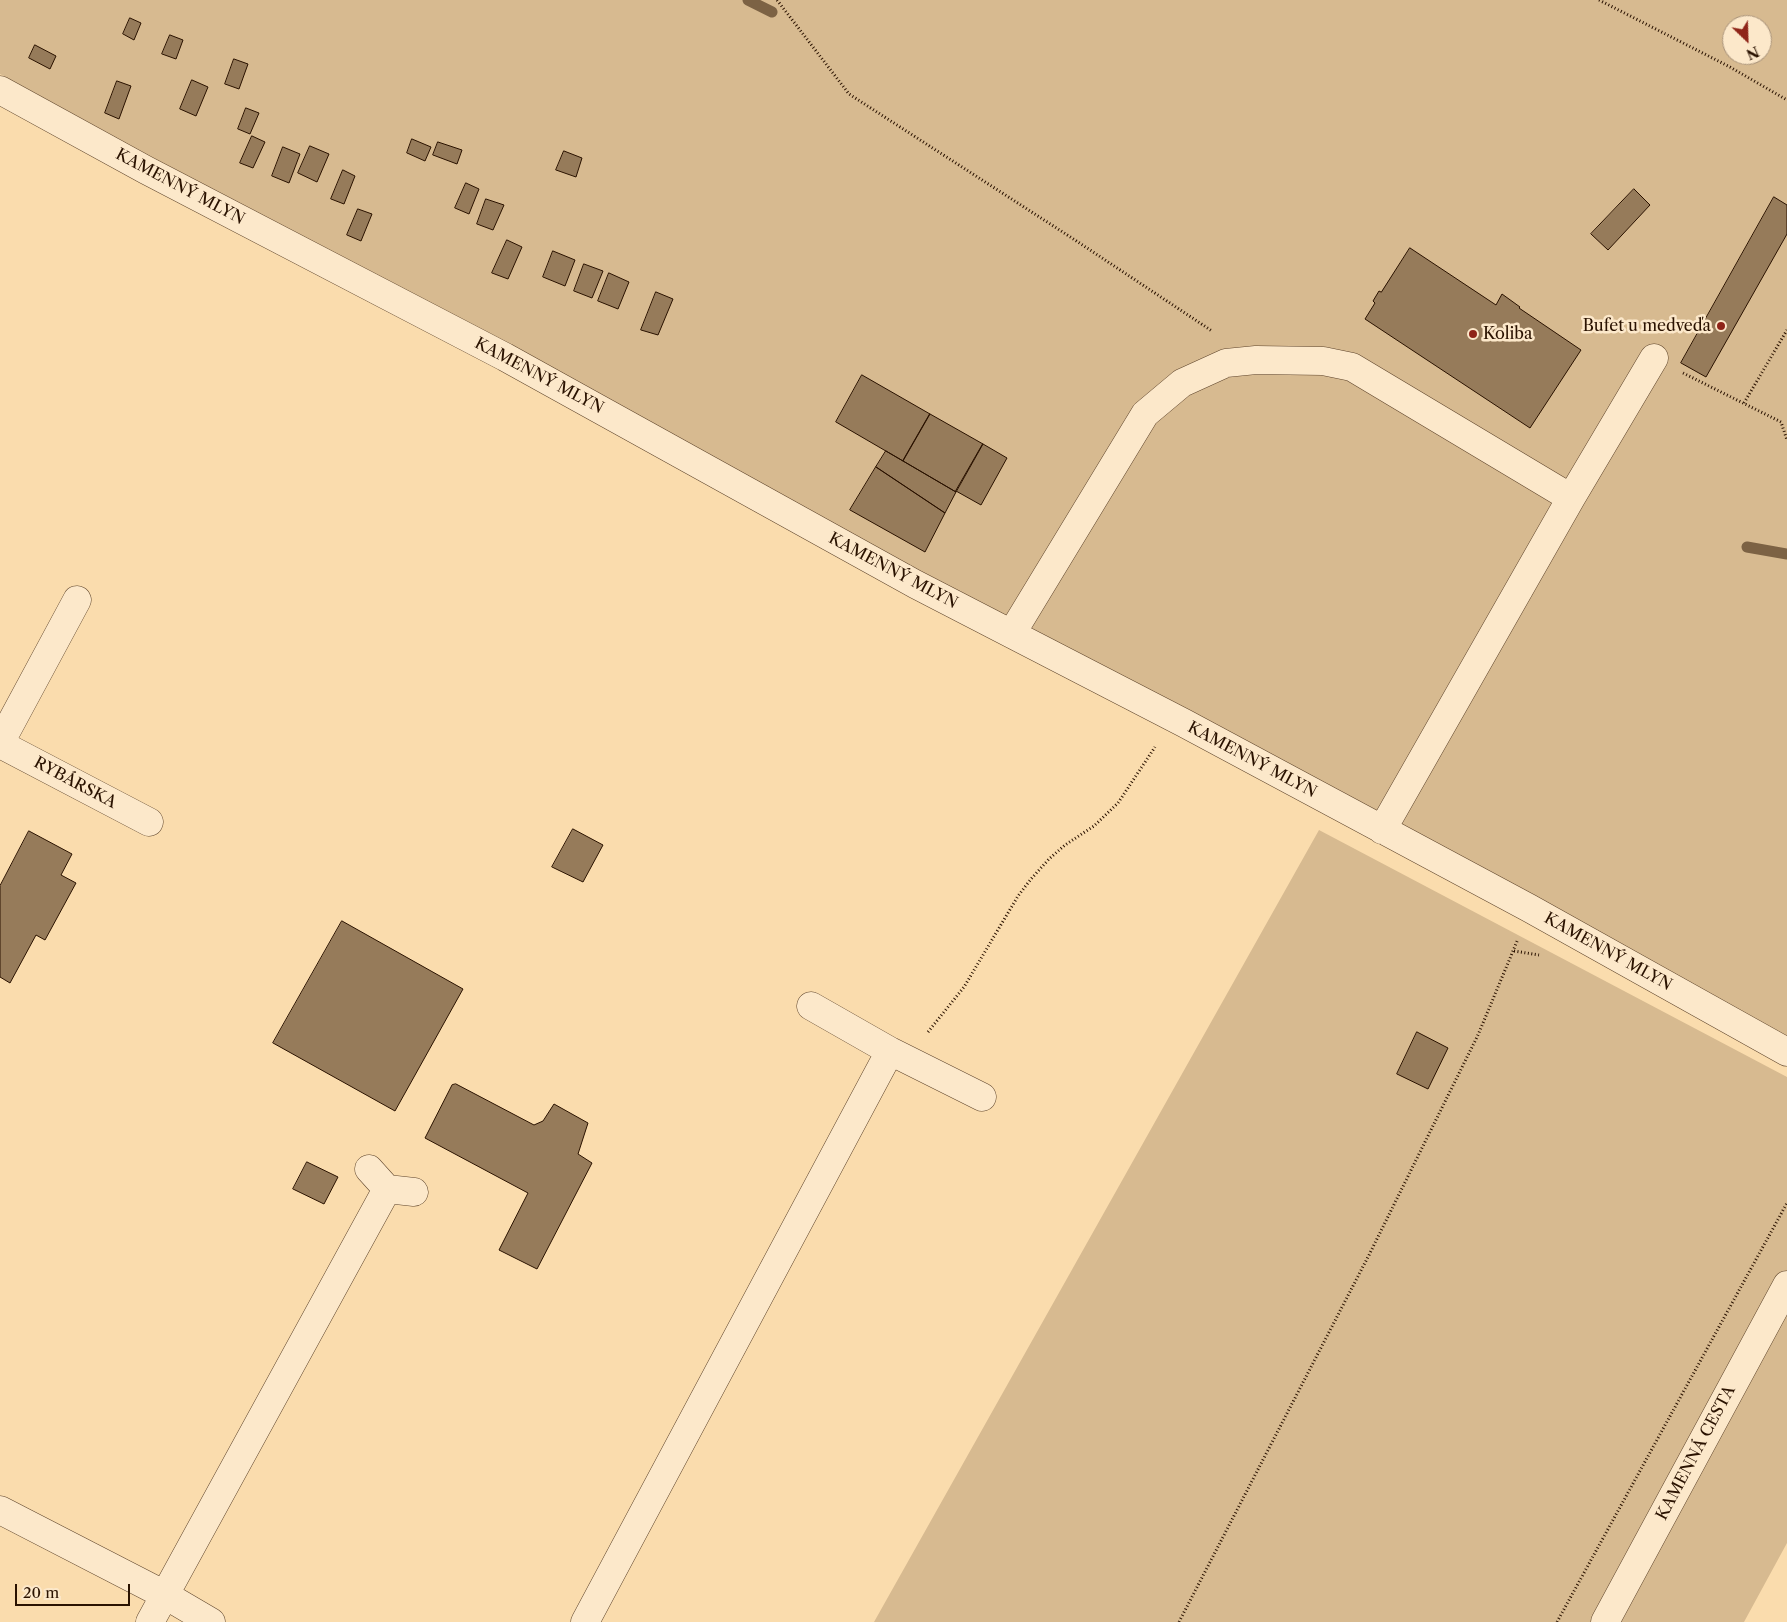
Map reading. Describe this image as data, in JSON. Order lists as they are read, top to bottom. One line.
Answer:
{"streets":{"street":["KAMENNÝ MLYN","RYBÁRSKA","KAMENNÁ CESTA"]},"places":["Bufet u medveďa","Koliba"],"scale_bar":"20 m","north":"bottom right"}
